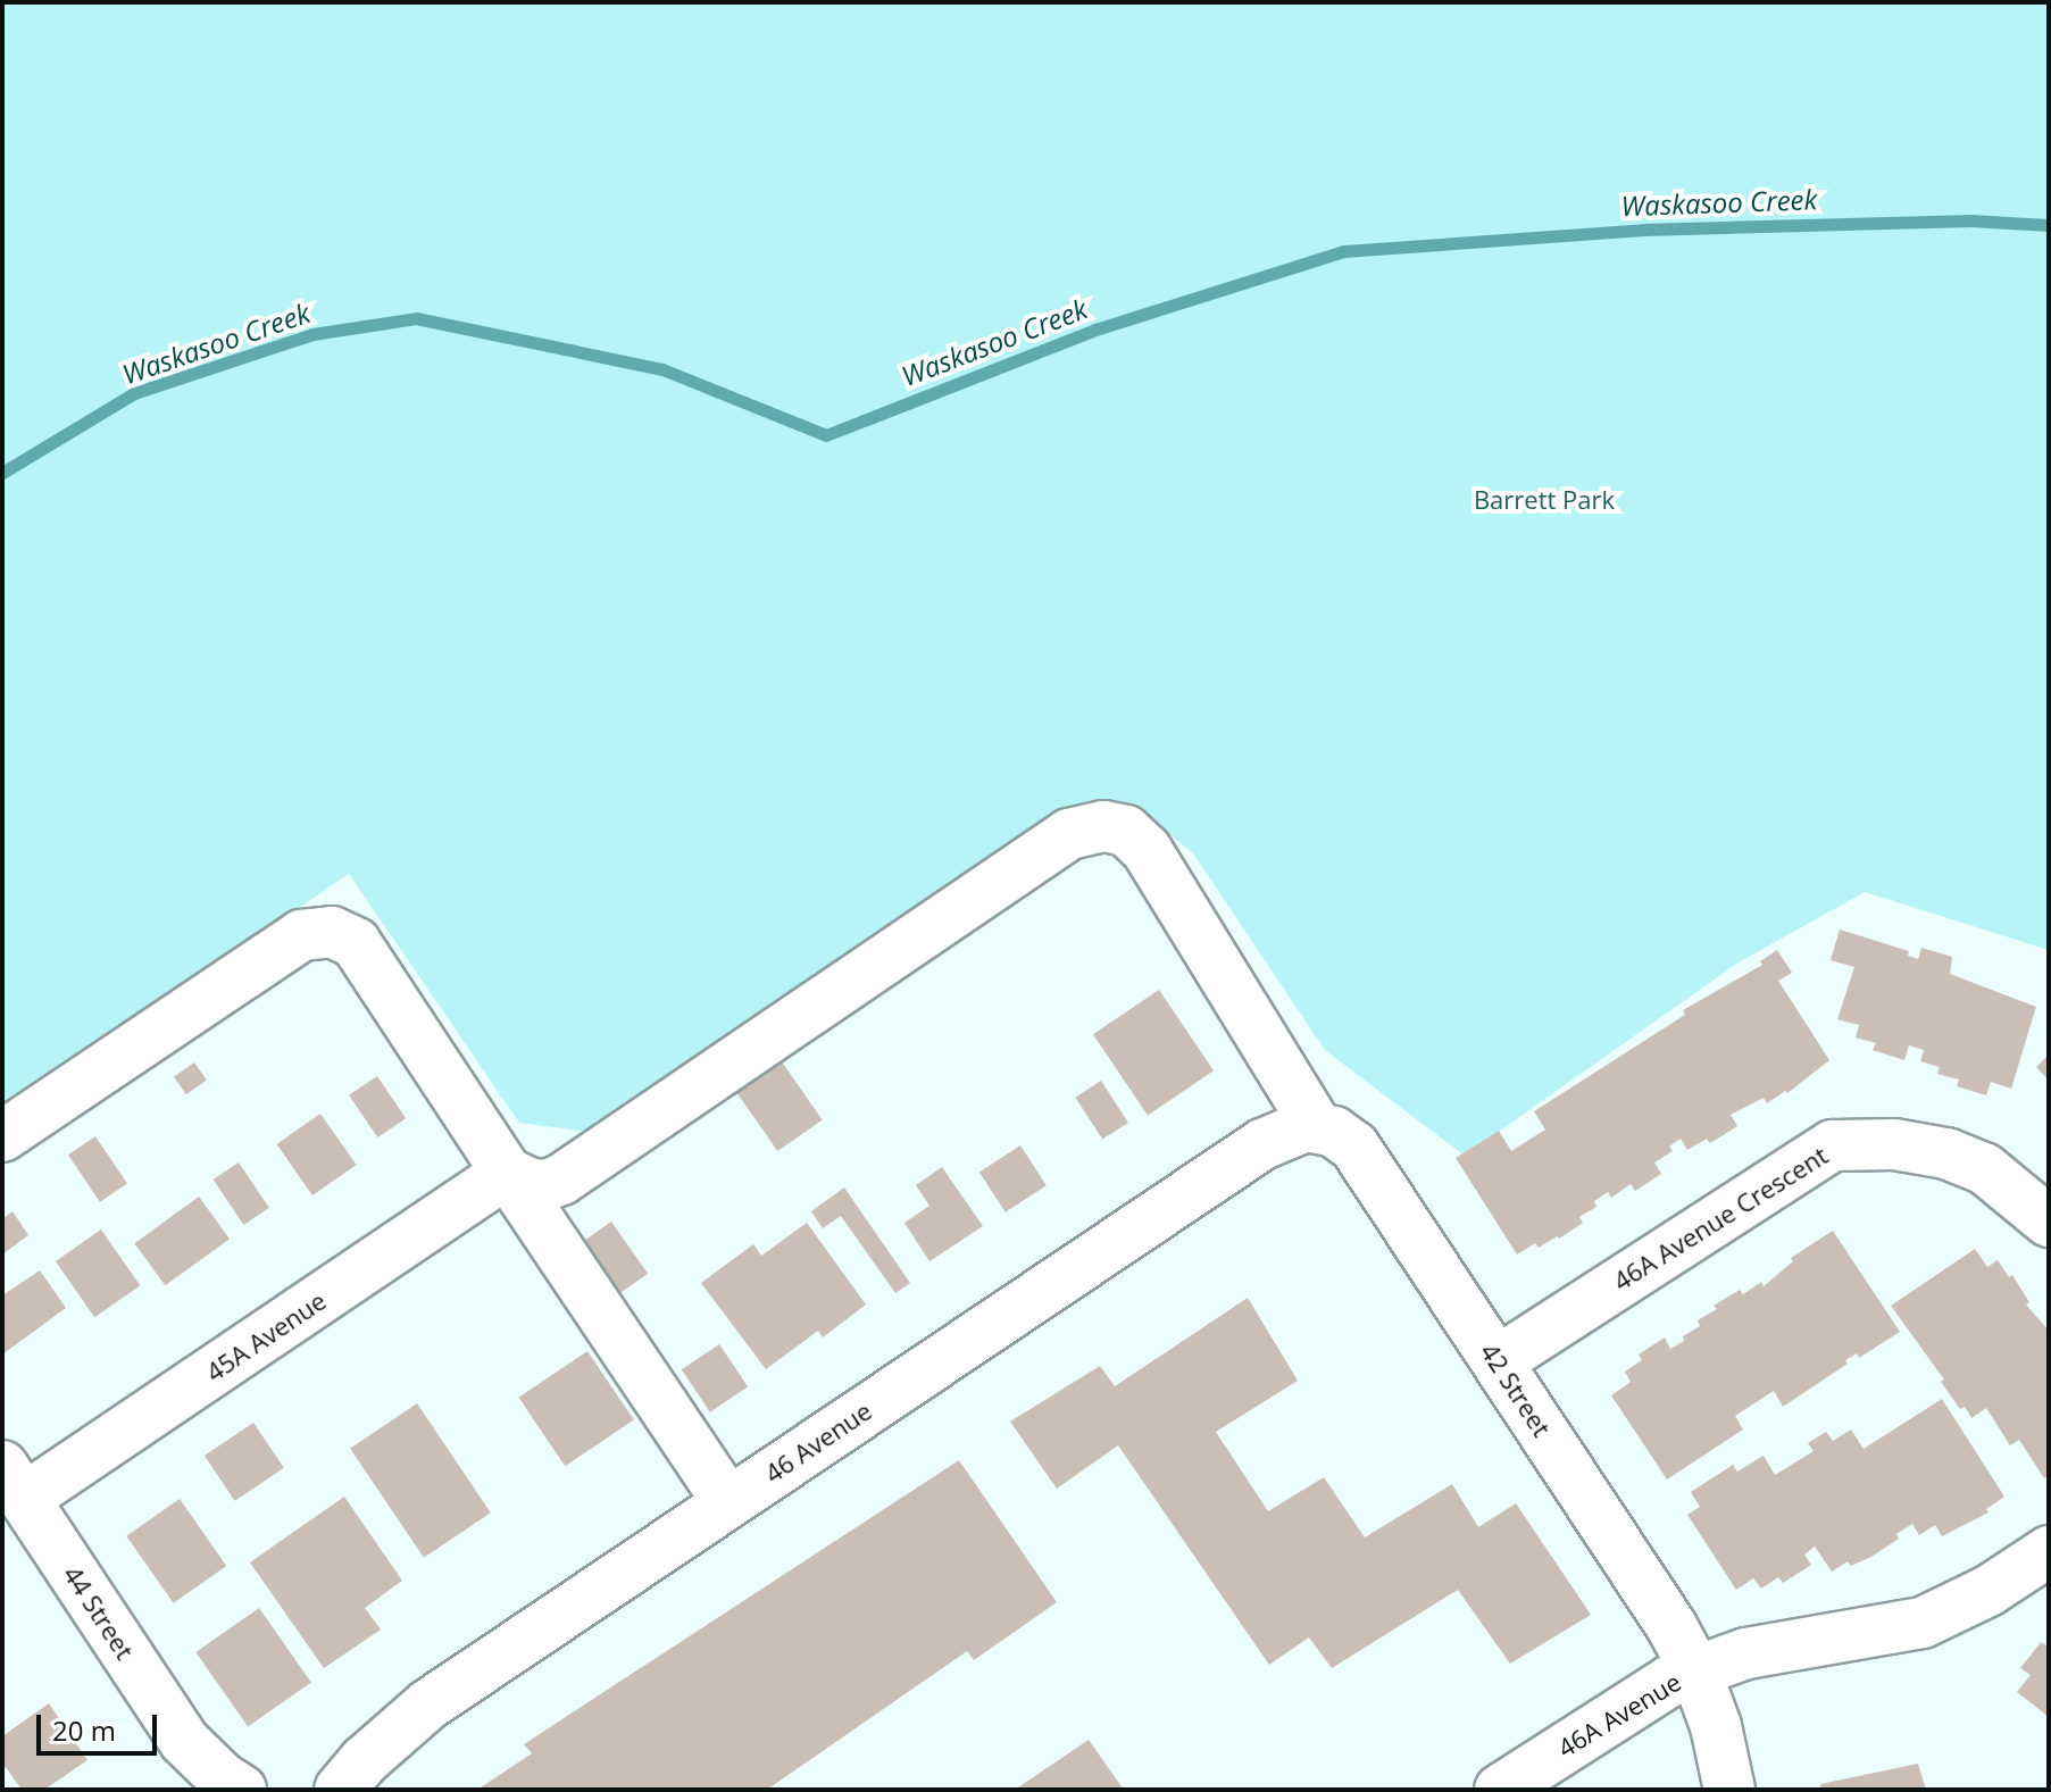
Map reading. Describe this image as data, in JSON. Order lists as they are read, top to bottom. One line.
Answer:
{"streets":{"street":["46A Avenue Crescent","45A Avenue","42 Street","46 Avenue","44 Street","46A Avenue"]},"crossings":[["46A Avenue Crescent","42 Street"],["45A Avenue","44 Street"],["42 Street","46 Avenue"],["42 Street","46A Avenue"]],"water":["Waskasoo Creek"],"parks":["Barrett Park"],"scale_bar":"20 m"}
